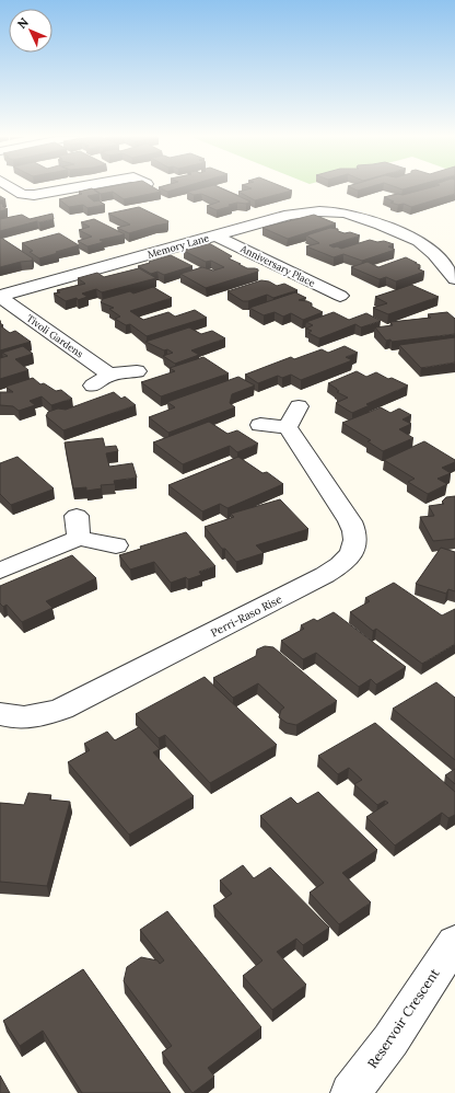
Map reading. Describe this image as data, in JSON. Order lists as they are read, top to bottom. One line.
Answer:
{"streets":{"street":["Memory Lane","Anniversary Place","Tivoli Gardens","Perri-Raso Rise","Reservoir Crescent"]},"crossings":[["Memory Lane","Anniversary Place"],["Memory Lane","Tivoli Gardens"]],"north":"top left"}
